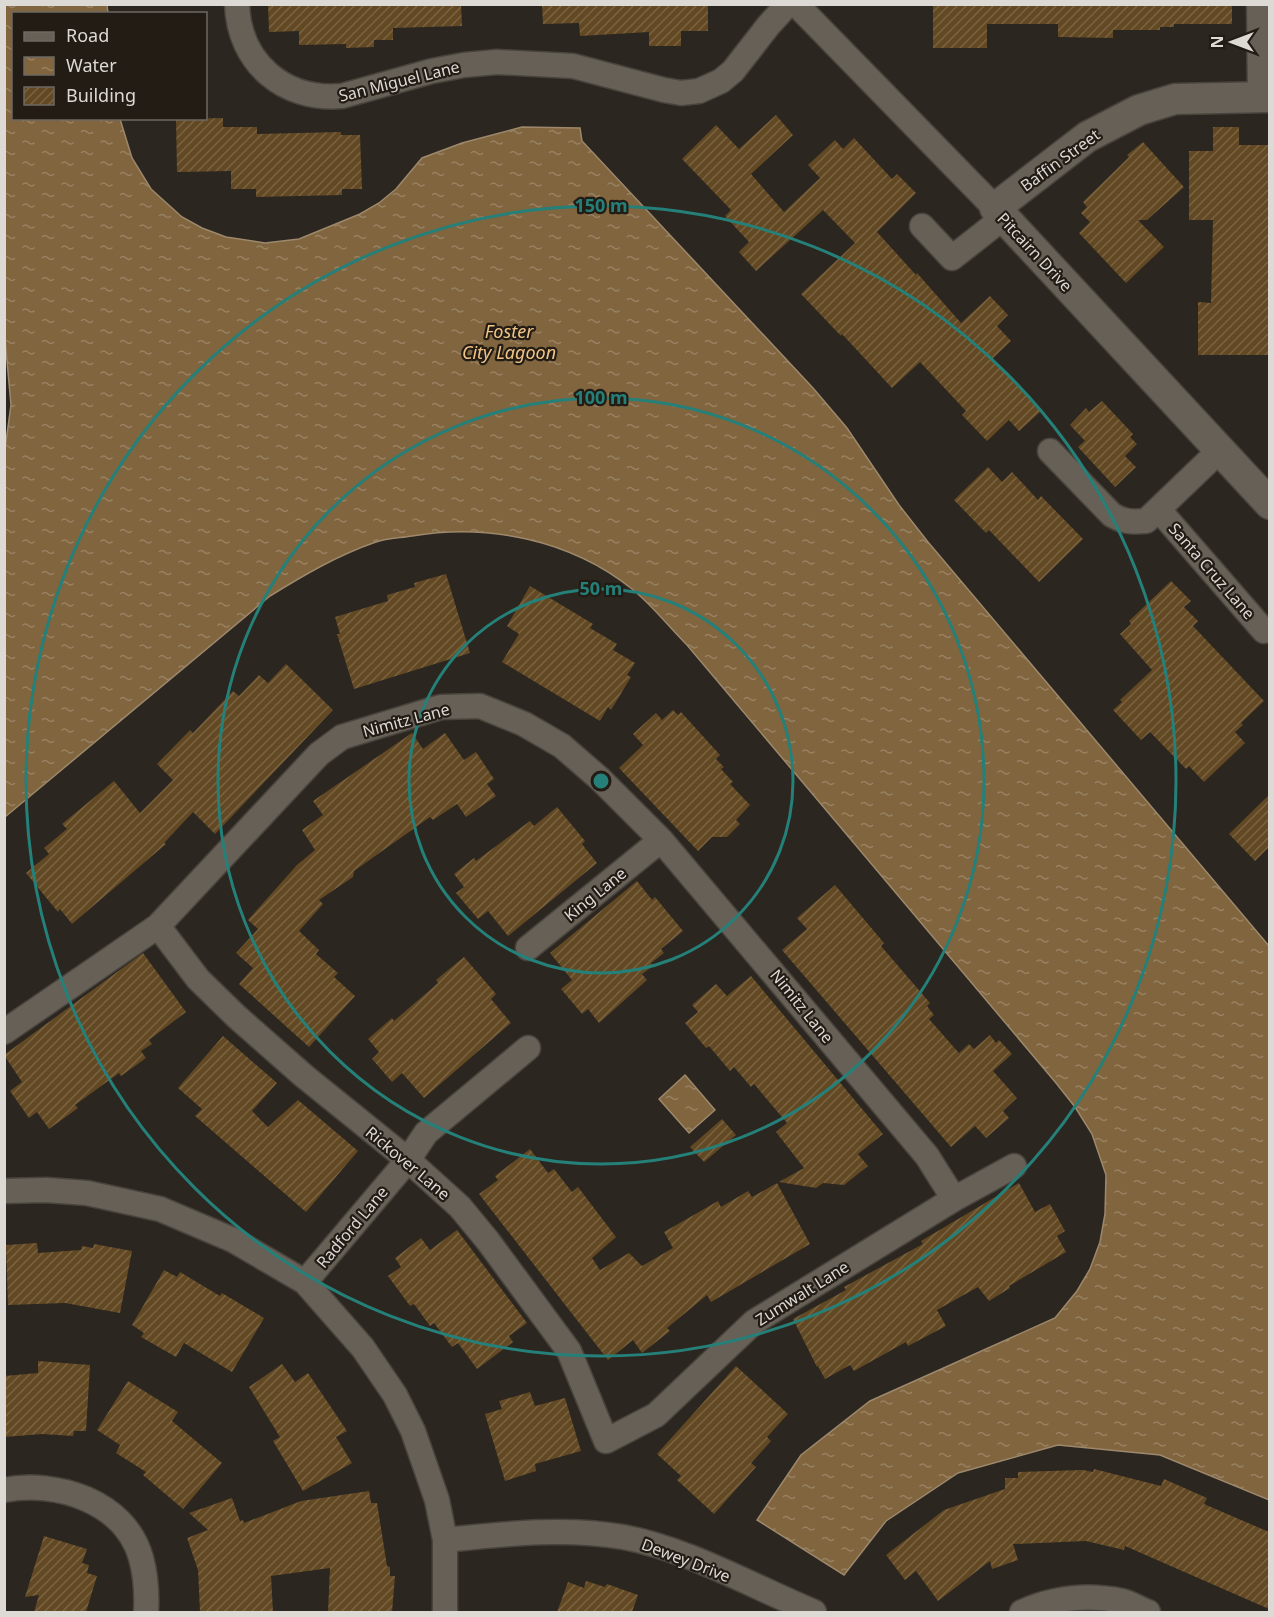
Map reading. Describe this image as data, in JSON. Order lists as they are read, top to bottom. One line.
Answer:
{"streets":{"street":["San Miguel Lane","Baffin Street","Pitcairn Drive","Santa Cruz Lane","Nimitz Lane","King Lane","Rickover Lane","Radford Lane","Zumwalt Lane","Dewey Drive"]},"crossings":[["Baffin Street","Pitcairn Drive"],["Pitcairn Drive","Santa Cruz Lane"],["Nimitz Lane","King Lane"],["Nimitz Lane","Rickover Lane"],["Nimitz Lane","Zumwalt Lane"],["Rickover Lane","Radford Lane"],["Rickover Lane","Zumwalt Lane"]],"water":["Foster City Lagoon"],"legend":["Road","Water","Building"],"north":"left","rings":["150 m","100 m","50 m"]}
